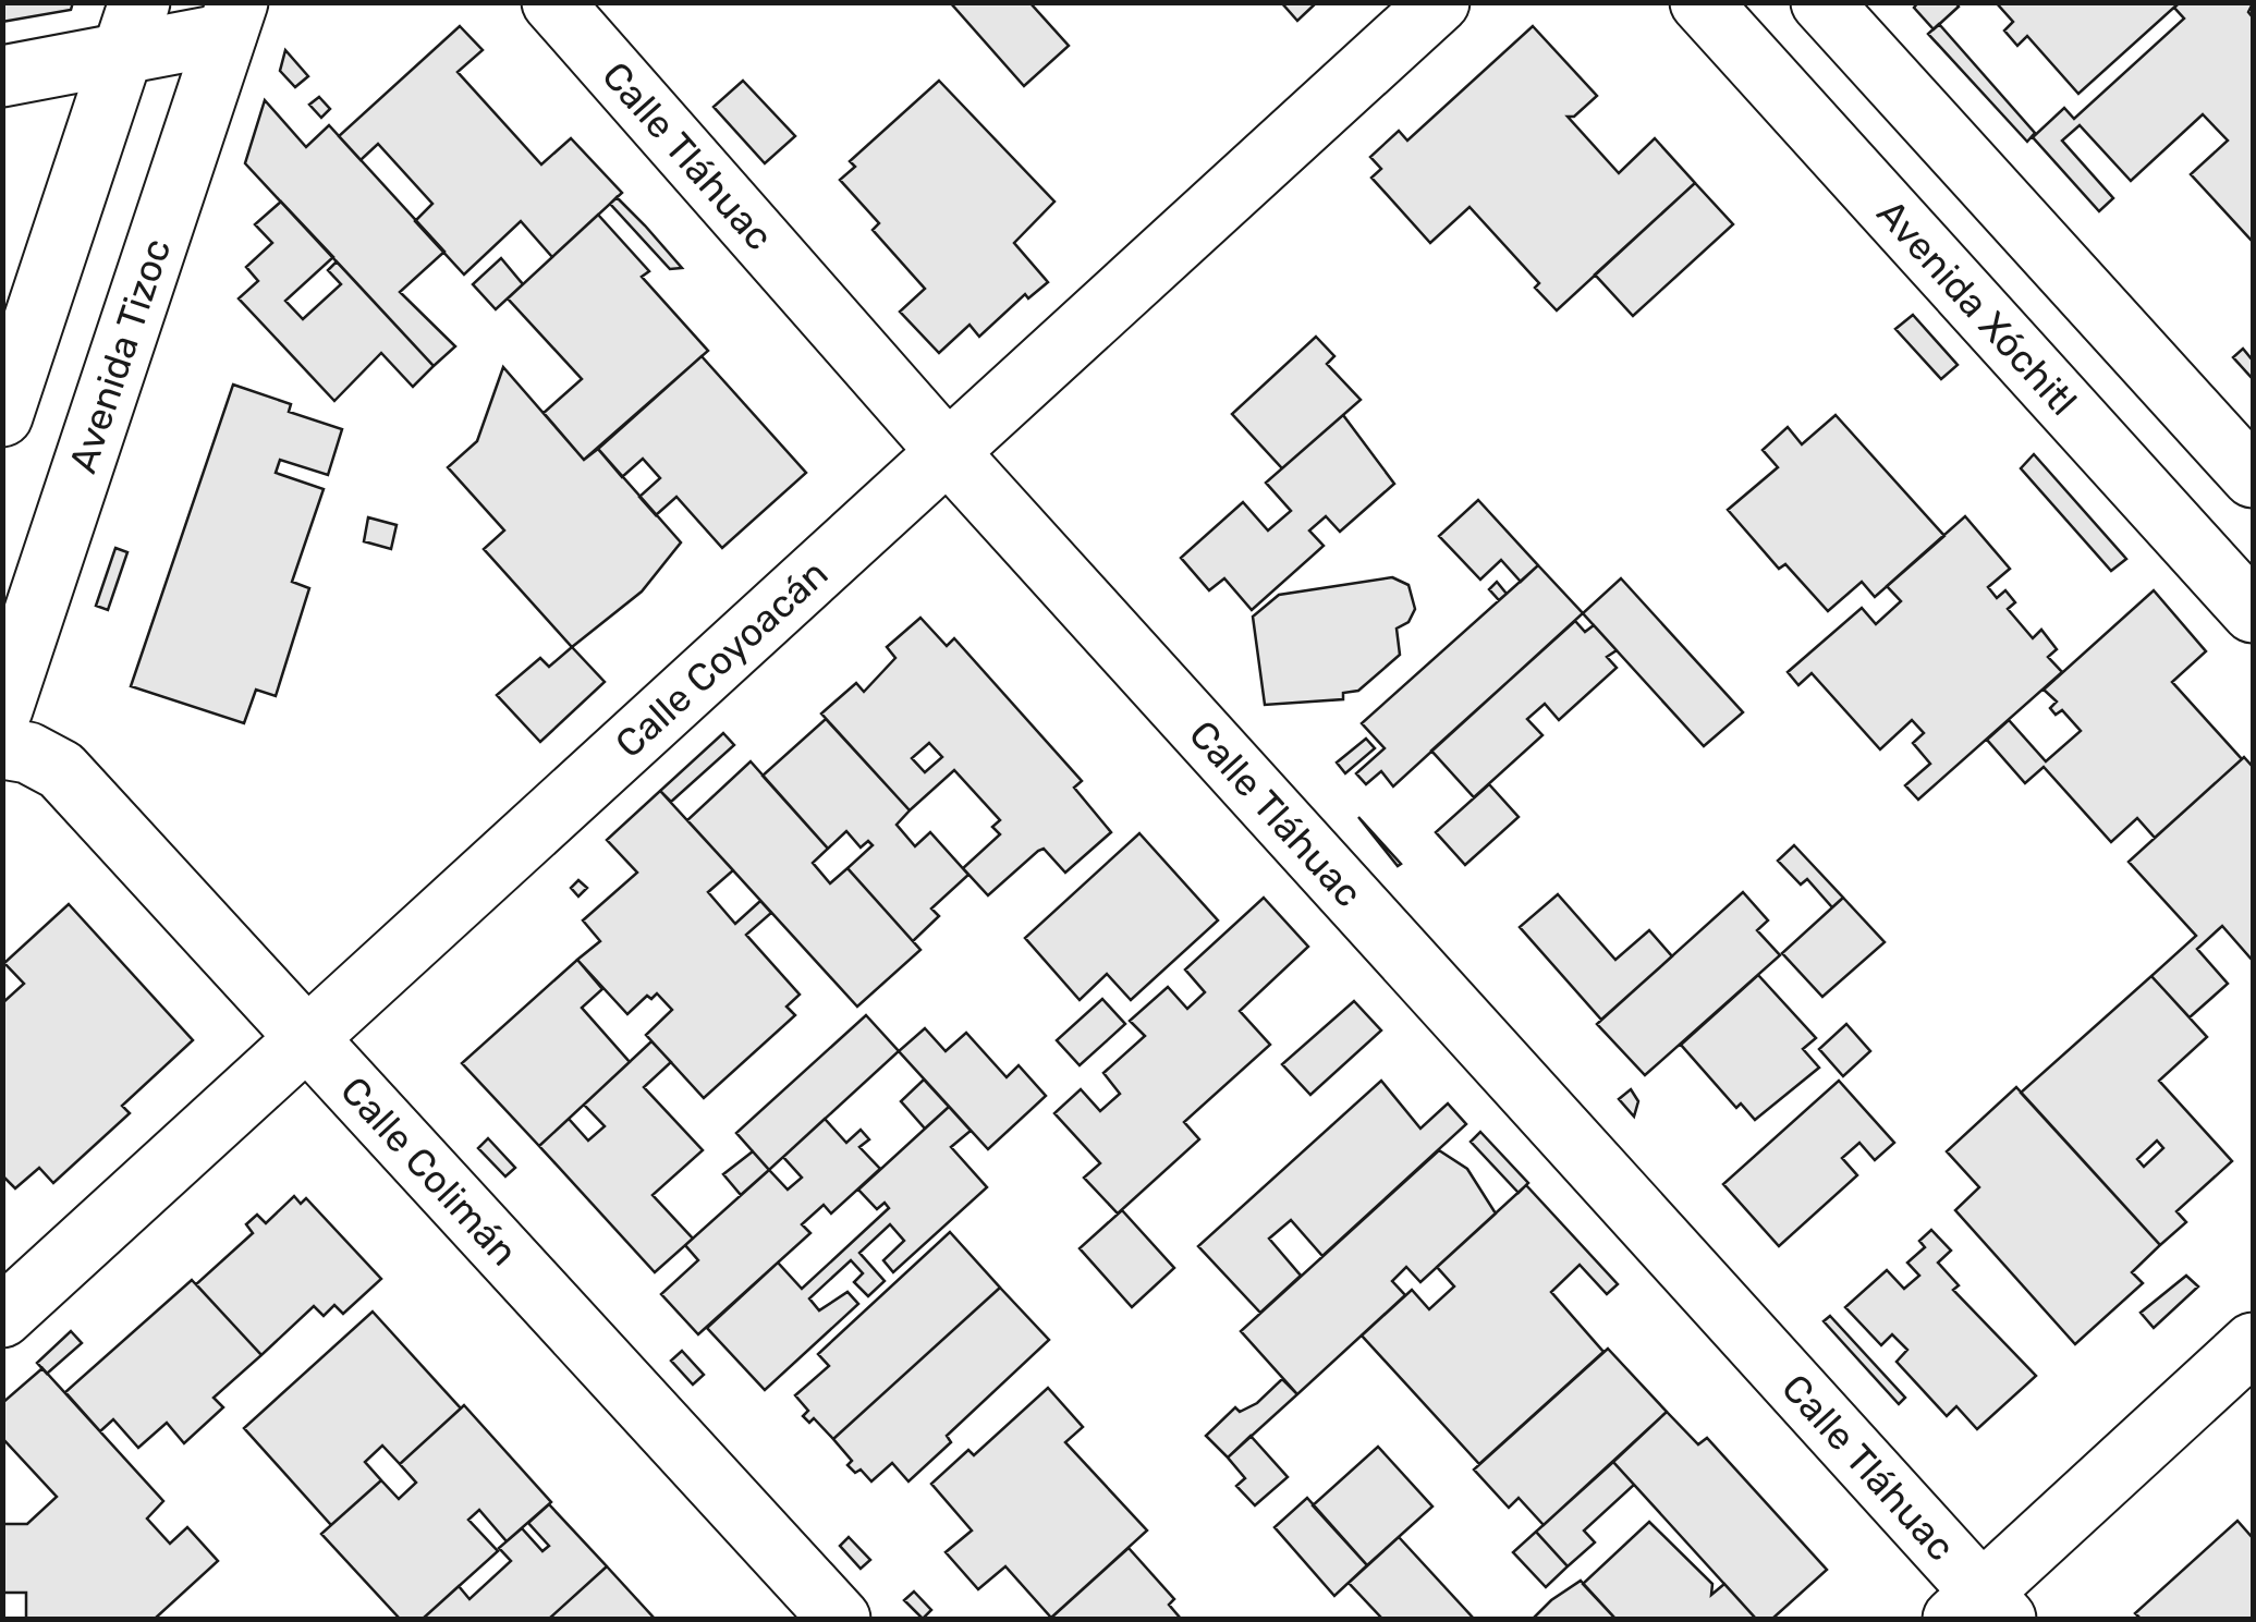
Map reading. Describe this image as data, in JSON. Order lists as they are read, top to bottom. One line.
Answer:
{"streets":{"street":["Calle Tláhuac","Avenida Xóchitl","Avenida Tizoc","Calle Coyoacán","Calle Colimán"]},"crossings":[["Calle Tláhuac","Calle Coyoacán"],["Calle Coyoacán","Calle Colimán"]]}
